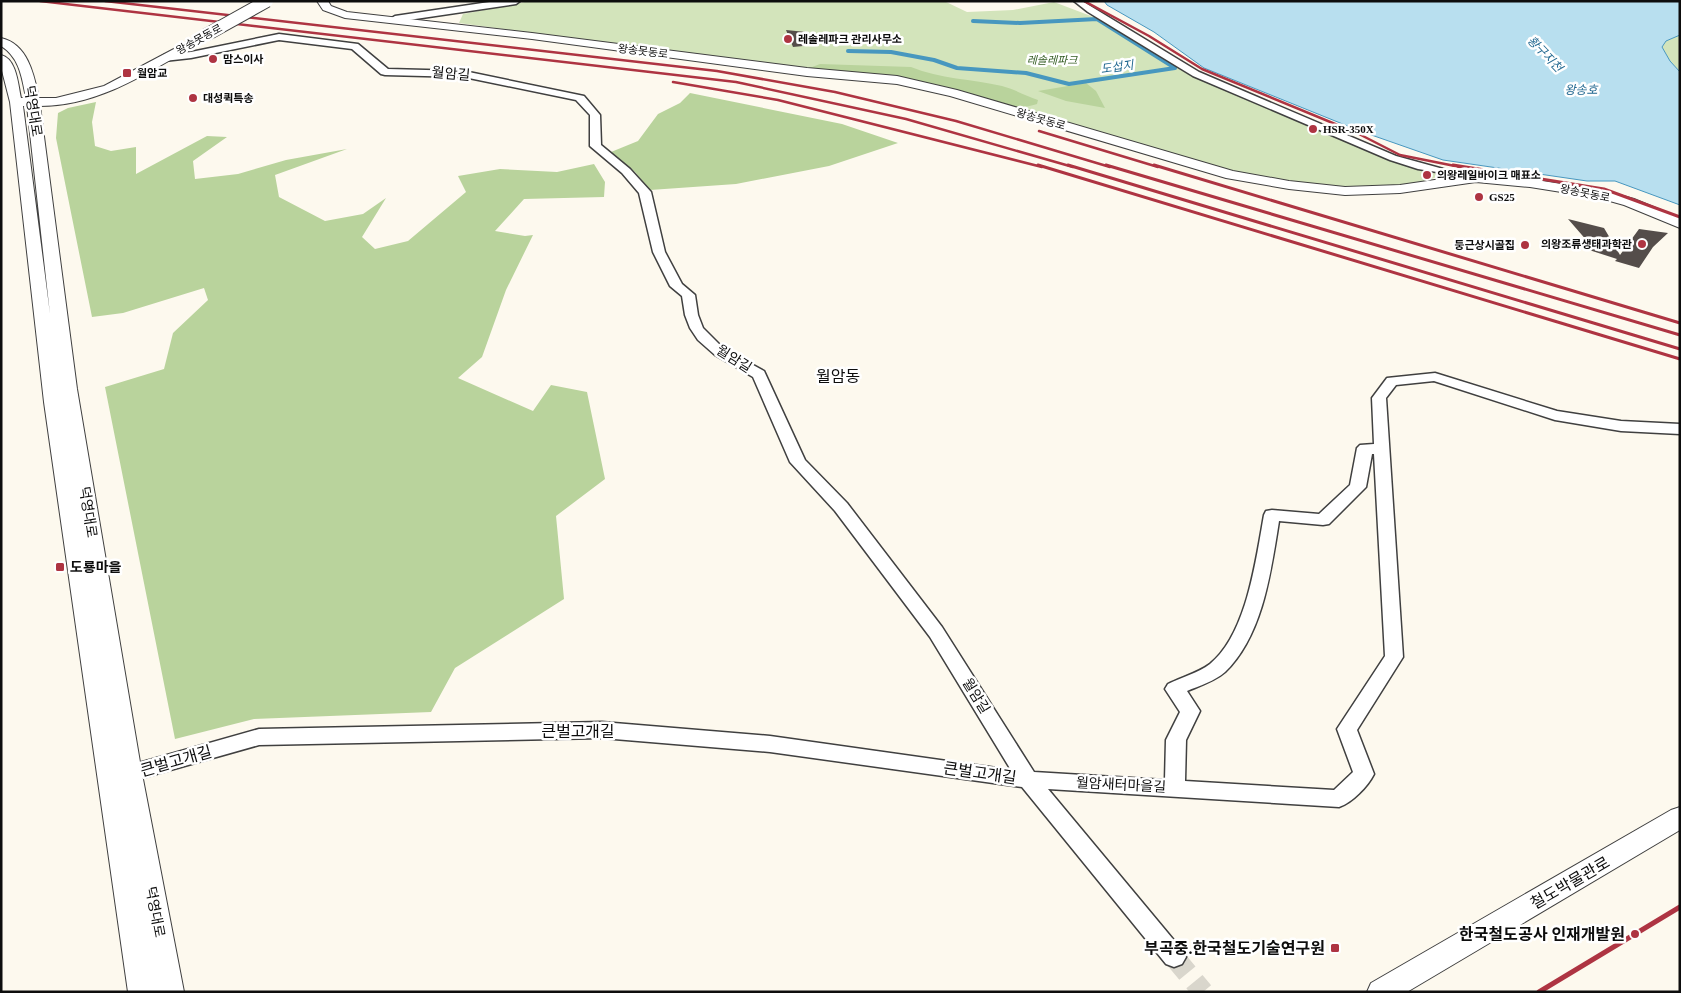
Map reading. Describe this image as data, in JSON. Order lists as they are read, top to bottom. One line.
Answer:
{"streets":{"street":["왕송못동로","월암길","덕영대로","큰벌고개길","월암새터마을길","철도박물관로"]},"crossings":[["왕송못동로","월암길"],["왕송못동로","덕영대로"],["월암길","큰벌고개길"],["월암길","월암새터마을길"],["덕영대로","큰벌고개길"],["큰벌고개길","월암새터마을길"]],"districts":["월암동"],"water":["황구지천","도섭지","왕송호"],"parks":["레솔레파크"],"places":{"other":["레솔레파크 관리사무소","맘스이사","대성퀵특송","HSR-350X","의왕레일바이크 매표소","GS25","의왕조류생태과학관","둥근상시골집","한국철도공사 인재개발원"],"transit":["월암교","도룡마을","부곡중.한국철도기술연구원"]}}
